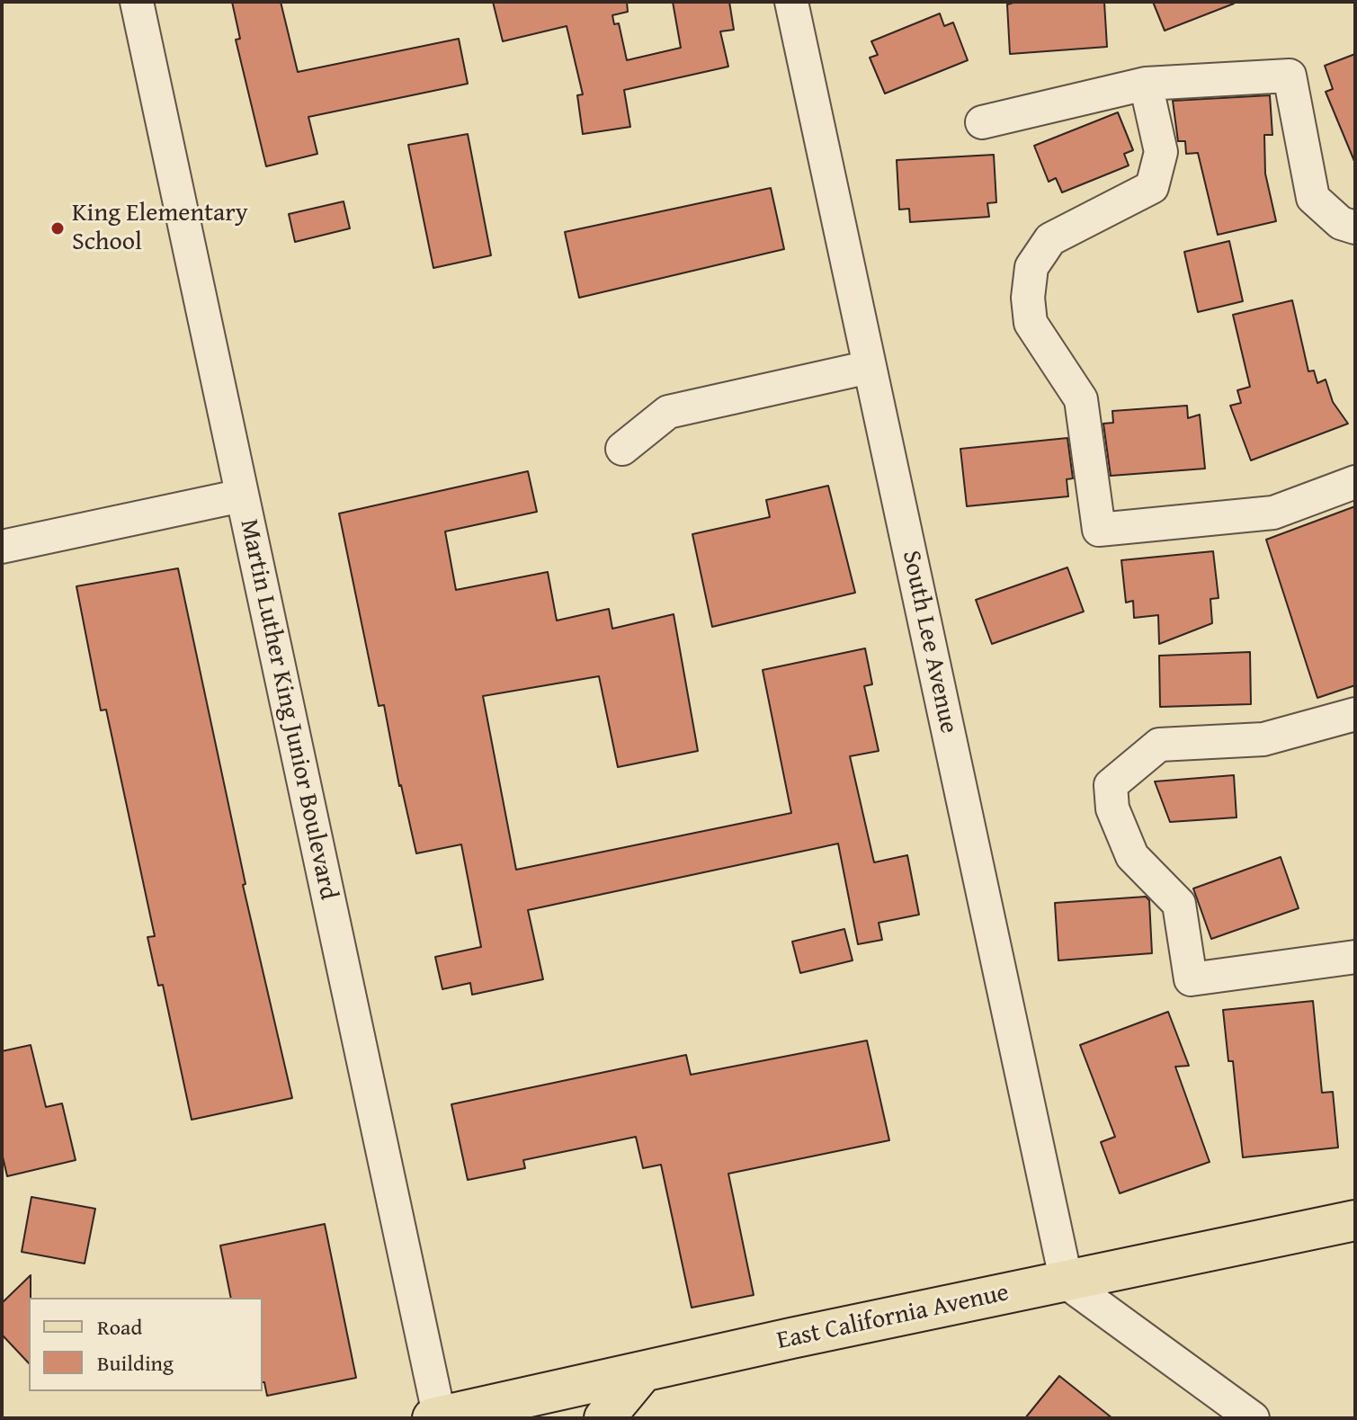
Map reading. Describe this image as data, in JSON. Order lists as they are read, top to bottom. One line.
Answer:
{"streets":{"main road":["East California Avenue"],"street":["South Lee Avenue","Martin Luther King Junior Boulevard"]},"crossings":[["South Lee Avenue","East California Avenue"],["Martin Luther King Junior Boulevard","East California Avenue"]],"places":["King Elementary School"],"legend":["Road","Building"]}
